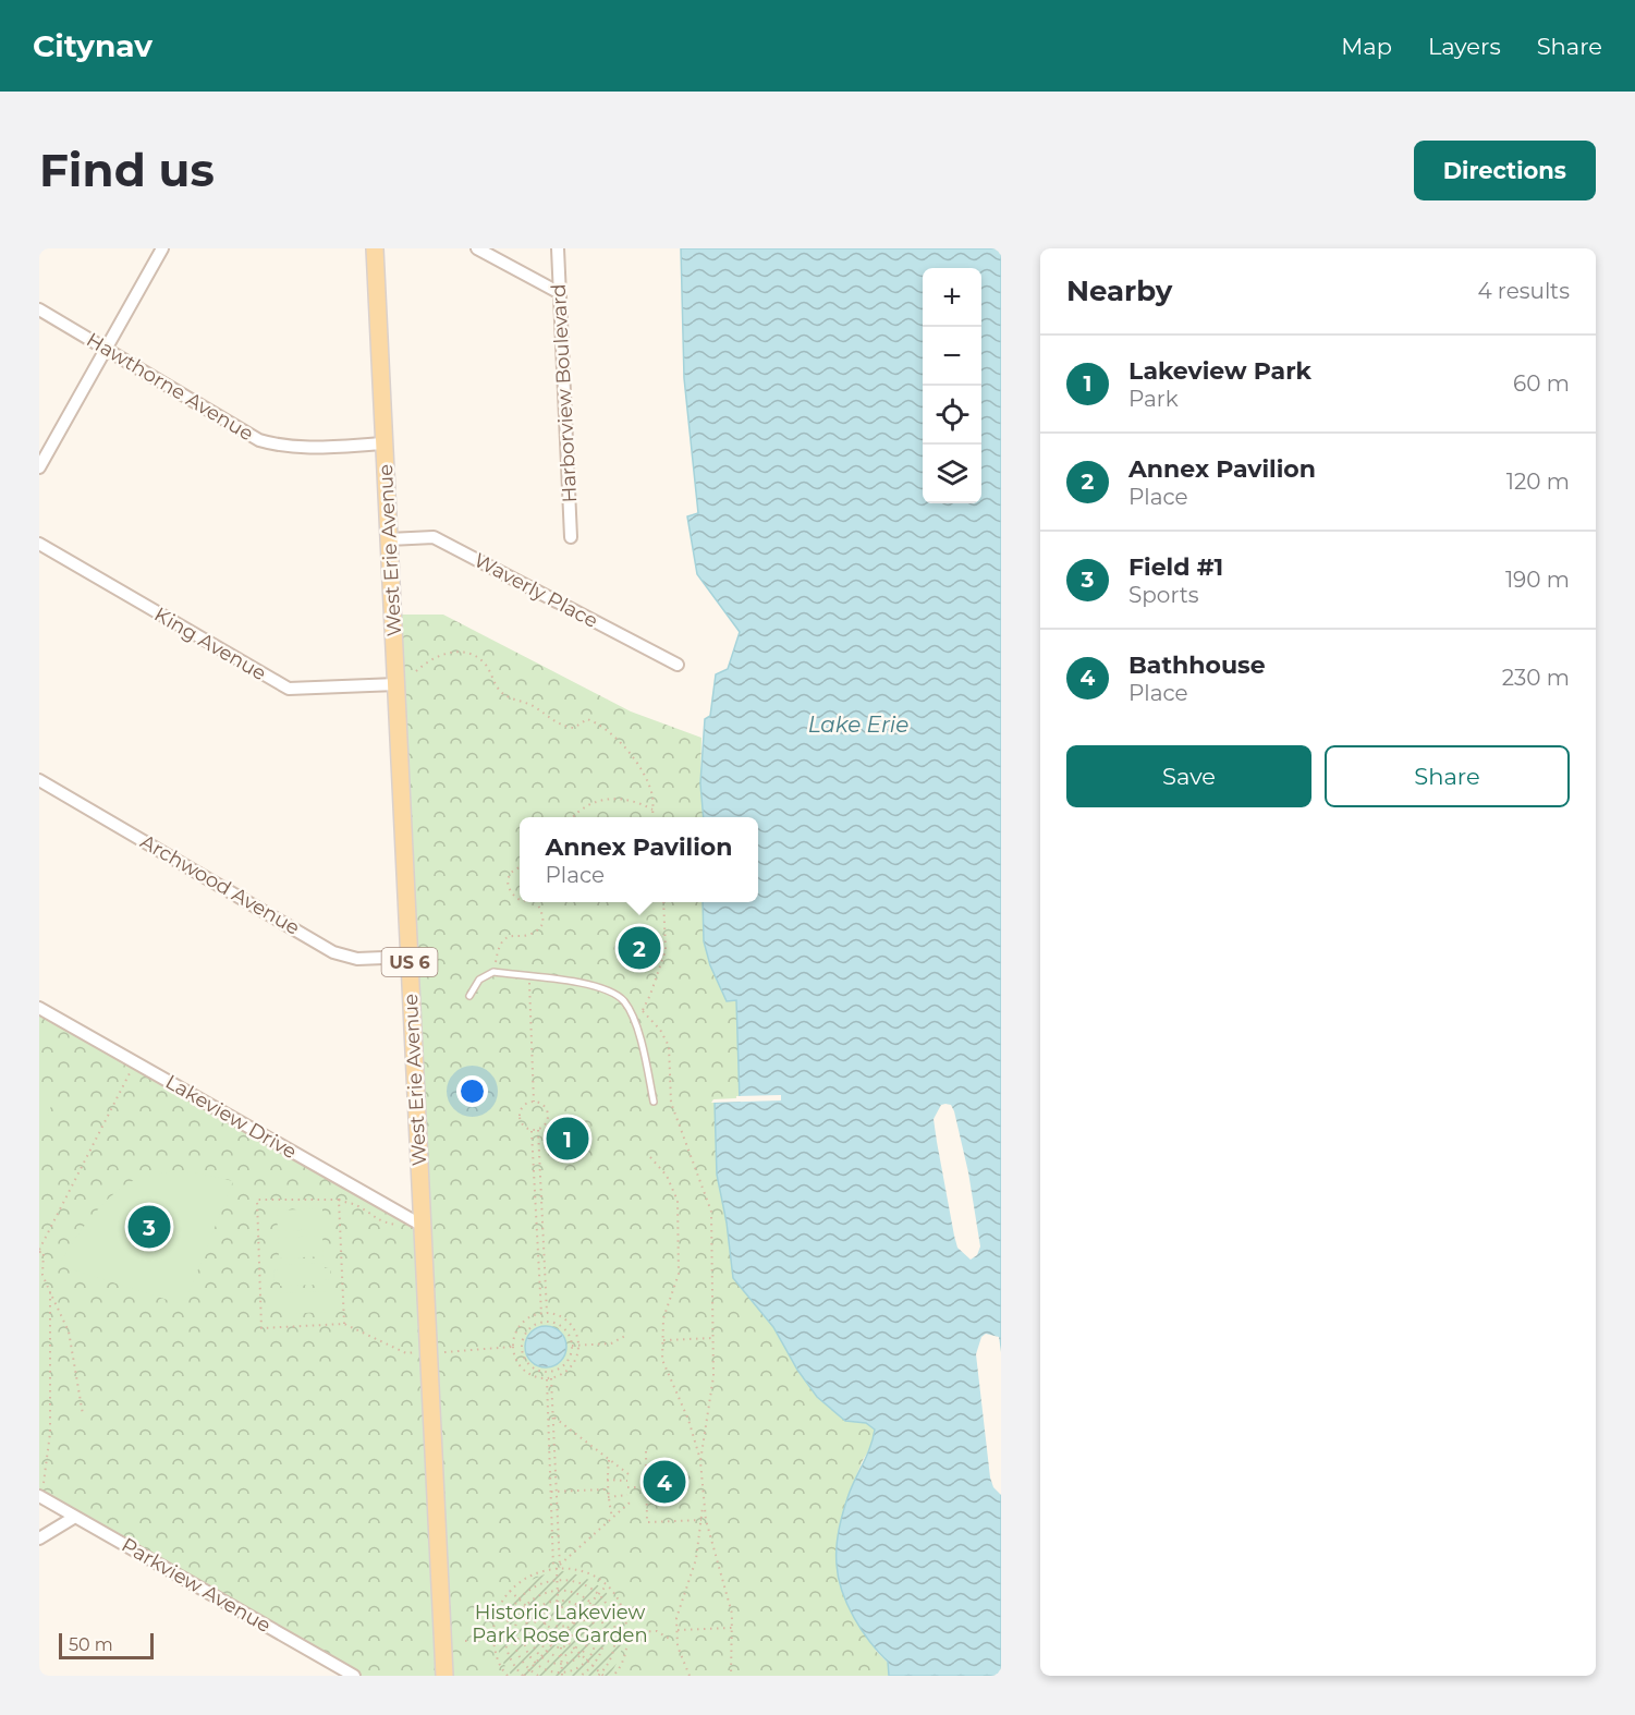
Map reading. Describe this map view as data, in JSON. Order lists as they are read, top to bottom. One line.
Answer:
{"streets":{"main road":["West Erie Avenue","US 6"],"street":["Hawthorne Avenue","Harborview Boulevard","Waverly Place","King Avenue","Archwood Avenue","Lakeview Drive","Parkview Avenue"]},"crossings":[["Hawthorne Avenue","West Erie Avenue"],["West Erie Avenue","Waverly Place"],["West Erie Avenue","King Avenue"],["West Erie Avenue","Archwood Avenue"],["West Erie Avenue","Lakeview Drive"]],"water":["Lake Erie"],"parks":["Historic Lakeview Park Rose Garden"],"scale_bar":"50 m","page":{"header":"Citynav","nav":["Map","Layers","Share"],"buttons":["Directions",["Save","Share"]],"title":"Find us","heading":["Nearby","4 results"],"map_buttons":["+","−"],"list":[{"mark":"1","name":"Lakeview Park","note":"Park","value":"60 m"},{"mark":"2","name":"Annex Pavilion","note":"Place","value":"120 m"},{"mark":"3","name":"Field #1","note":"Sports","value":"190 m"},{"mark":"4","name":"Bathhouse","note":"Place","value":"230 m"}],"popup":["Annex Pavilion","Place"],"pins":["2","1","3","4"],"scale":"50 m"}}
